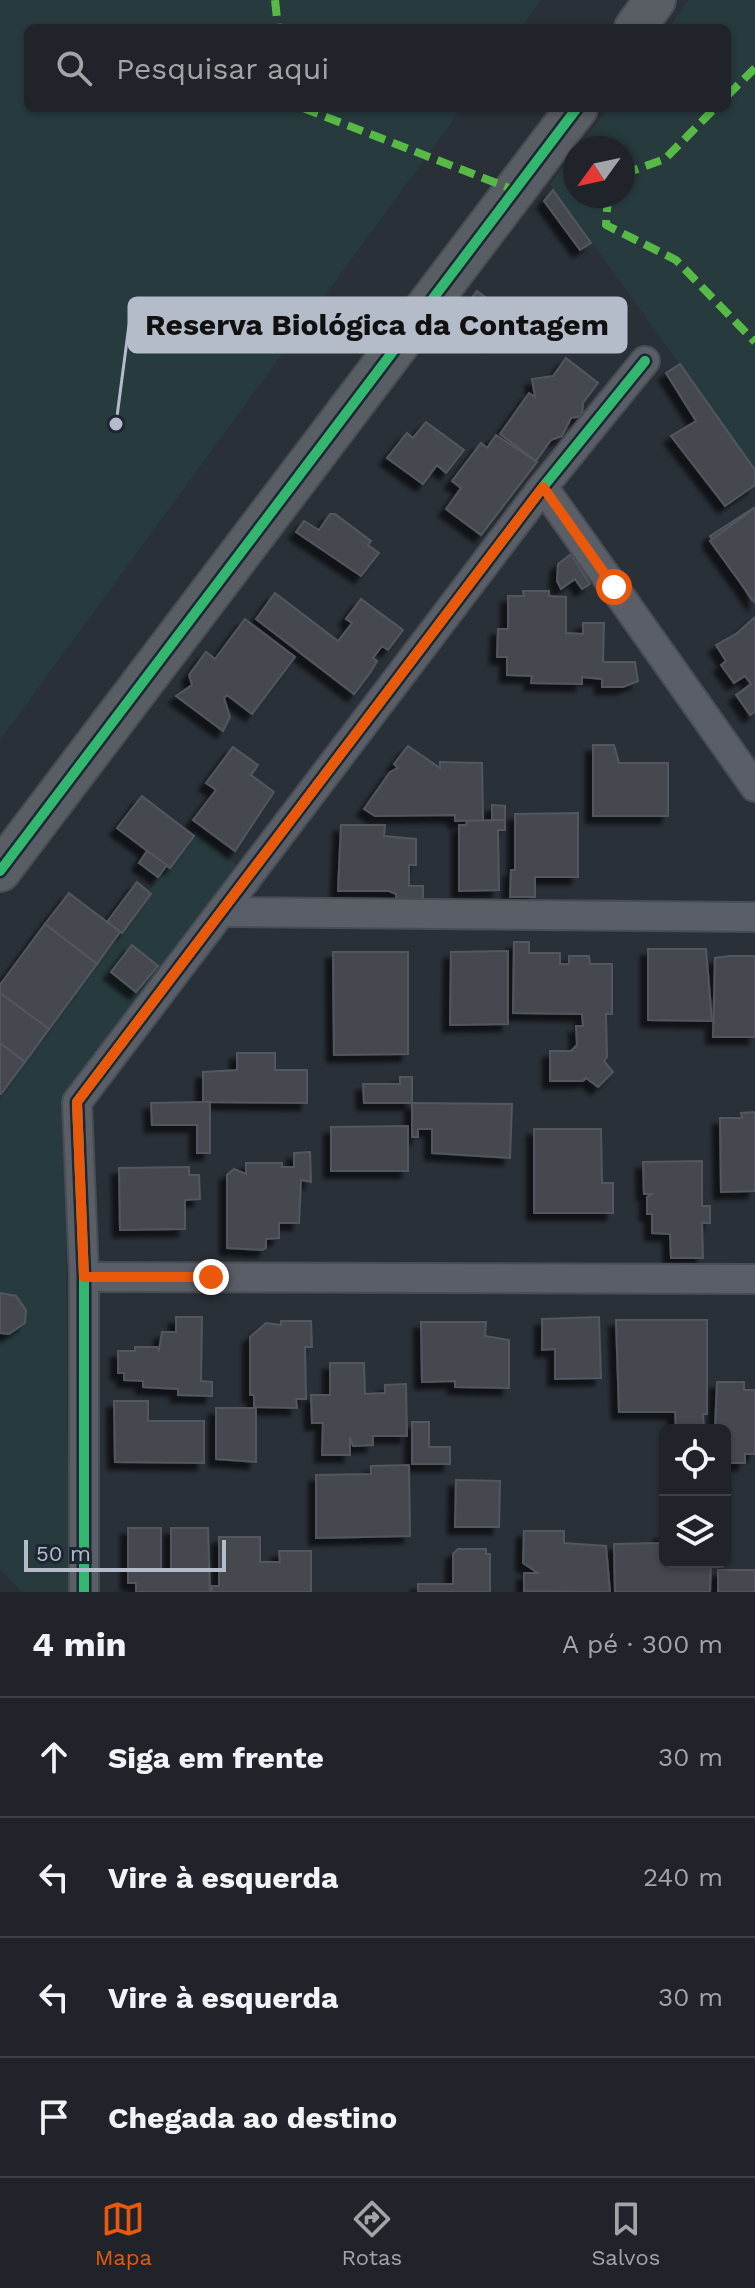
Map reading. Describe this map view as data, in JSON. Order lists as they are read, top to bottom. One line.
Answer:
{"places":["Reserva Biológica da Contagem"],"scale_bar":"50 m","north":"bottom left","page":{"search":"Pesquisar aqui","scale":"50 m","heading":["4 min","A pé · 300 m"],"list":[["Siga em frente","30 m"],["Vire à esquerda","240 m"],["Vire à esquerda","30 m"],"Chegada ao destino"],"nav":["Mapa","Rotas","Salvos"]}}
